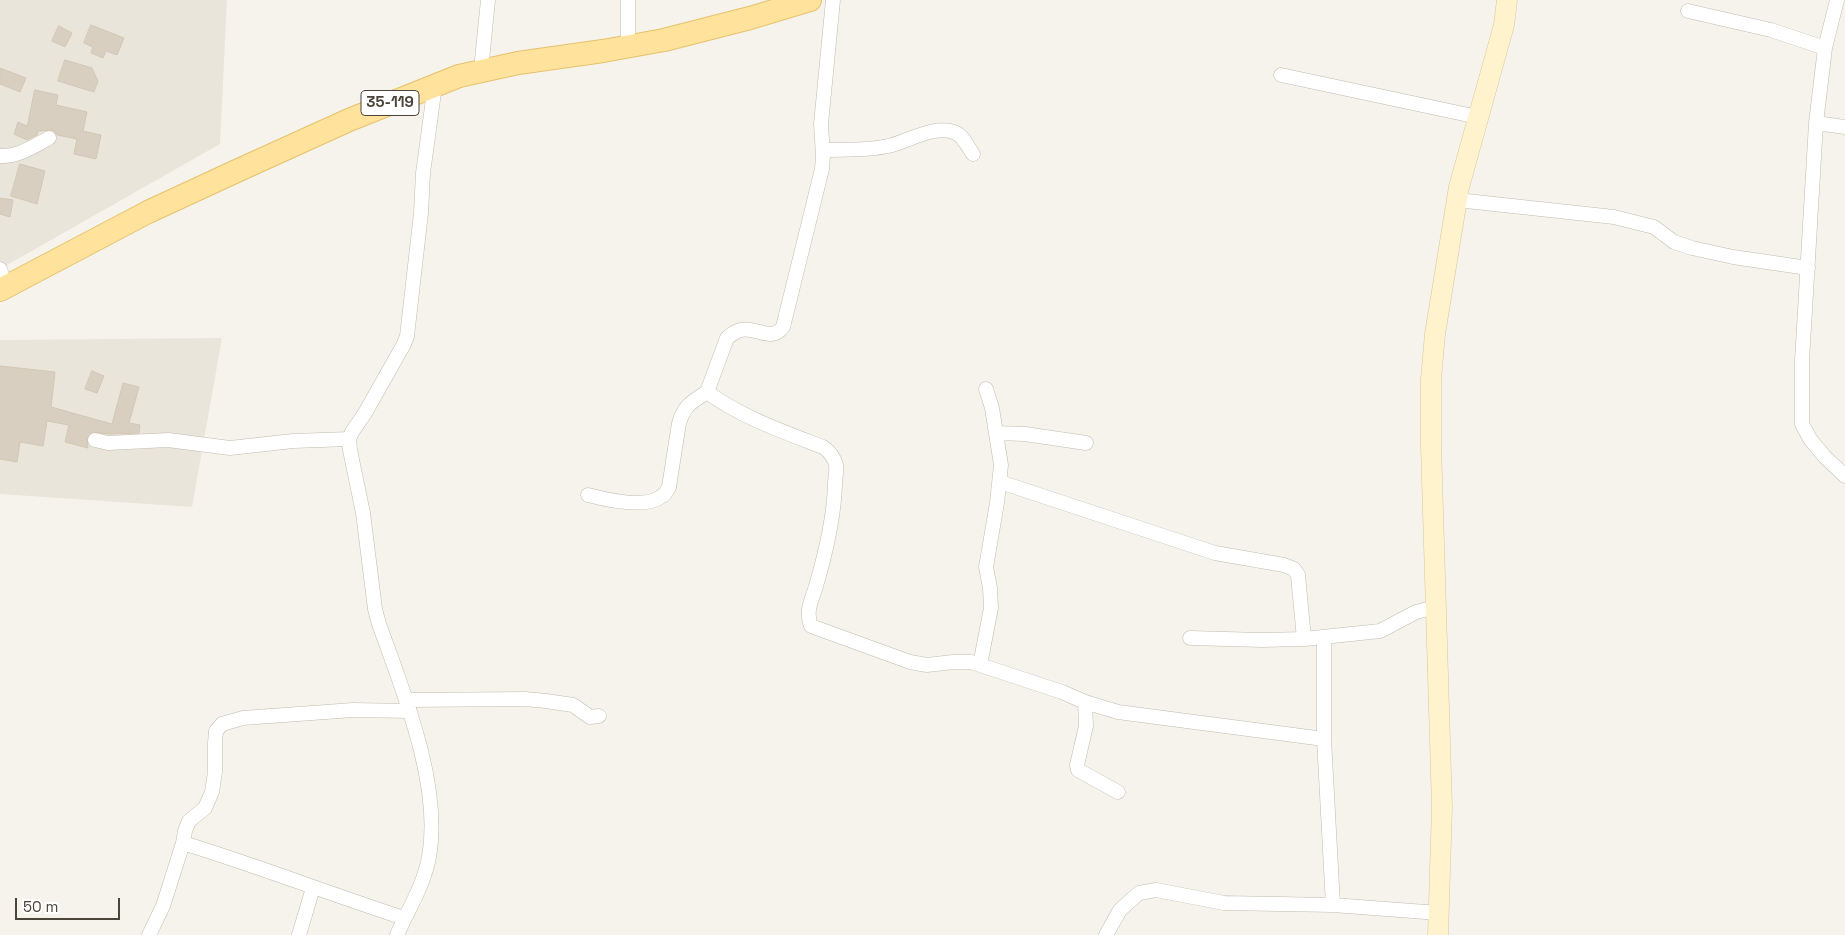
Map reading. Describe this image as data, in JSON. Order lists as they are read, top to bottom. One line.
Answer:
{"streets":{"main road":["35-119"]},"scale_bar":"50 m"}
